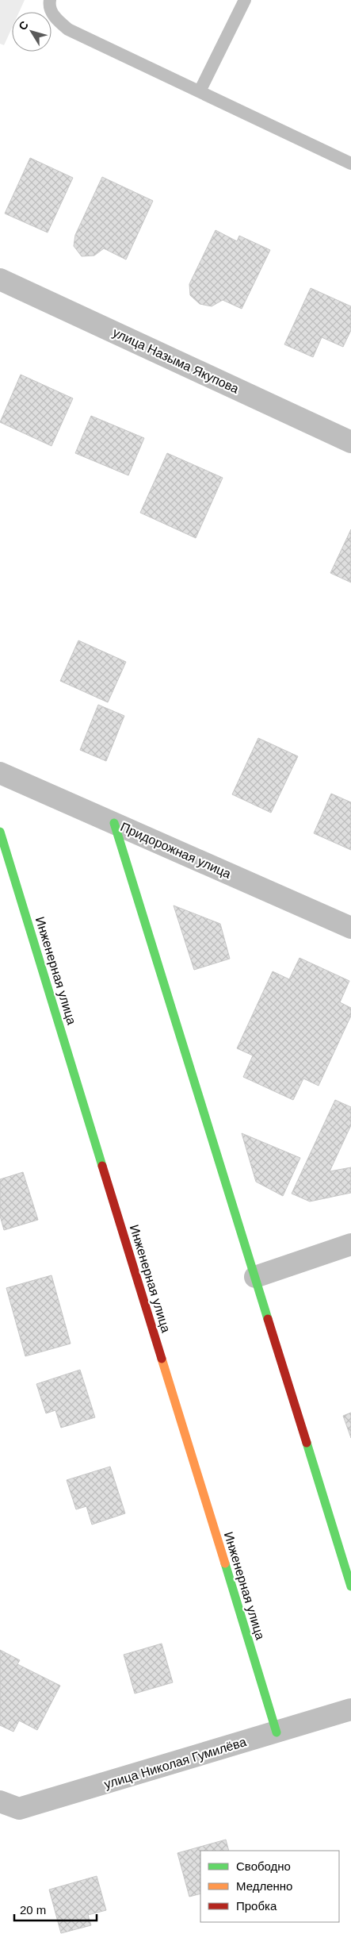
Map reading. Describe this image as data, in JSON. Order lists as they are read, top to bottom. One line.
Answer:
{"streets":{"street":["улица Назыма Якупова","Придорожная улица","Инженерная улица","улица Николая Гумилёва"]},"crossings":[["Инженерная улица","улица Николая Гумилёва"]],"legend":["Свободно","Медленно","Пробка"],"scale_bar":"20 m","north":"top left"}
